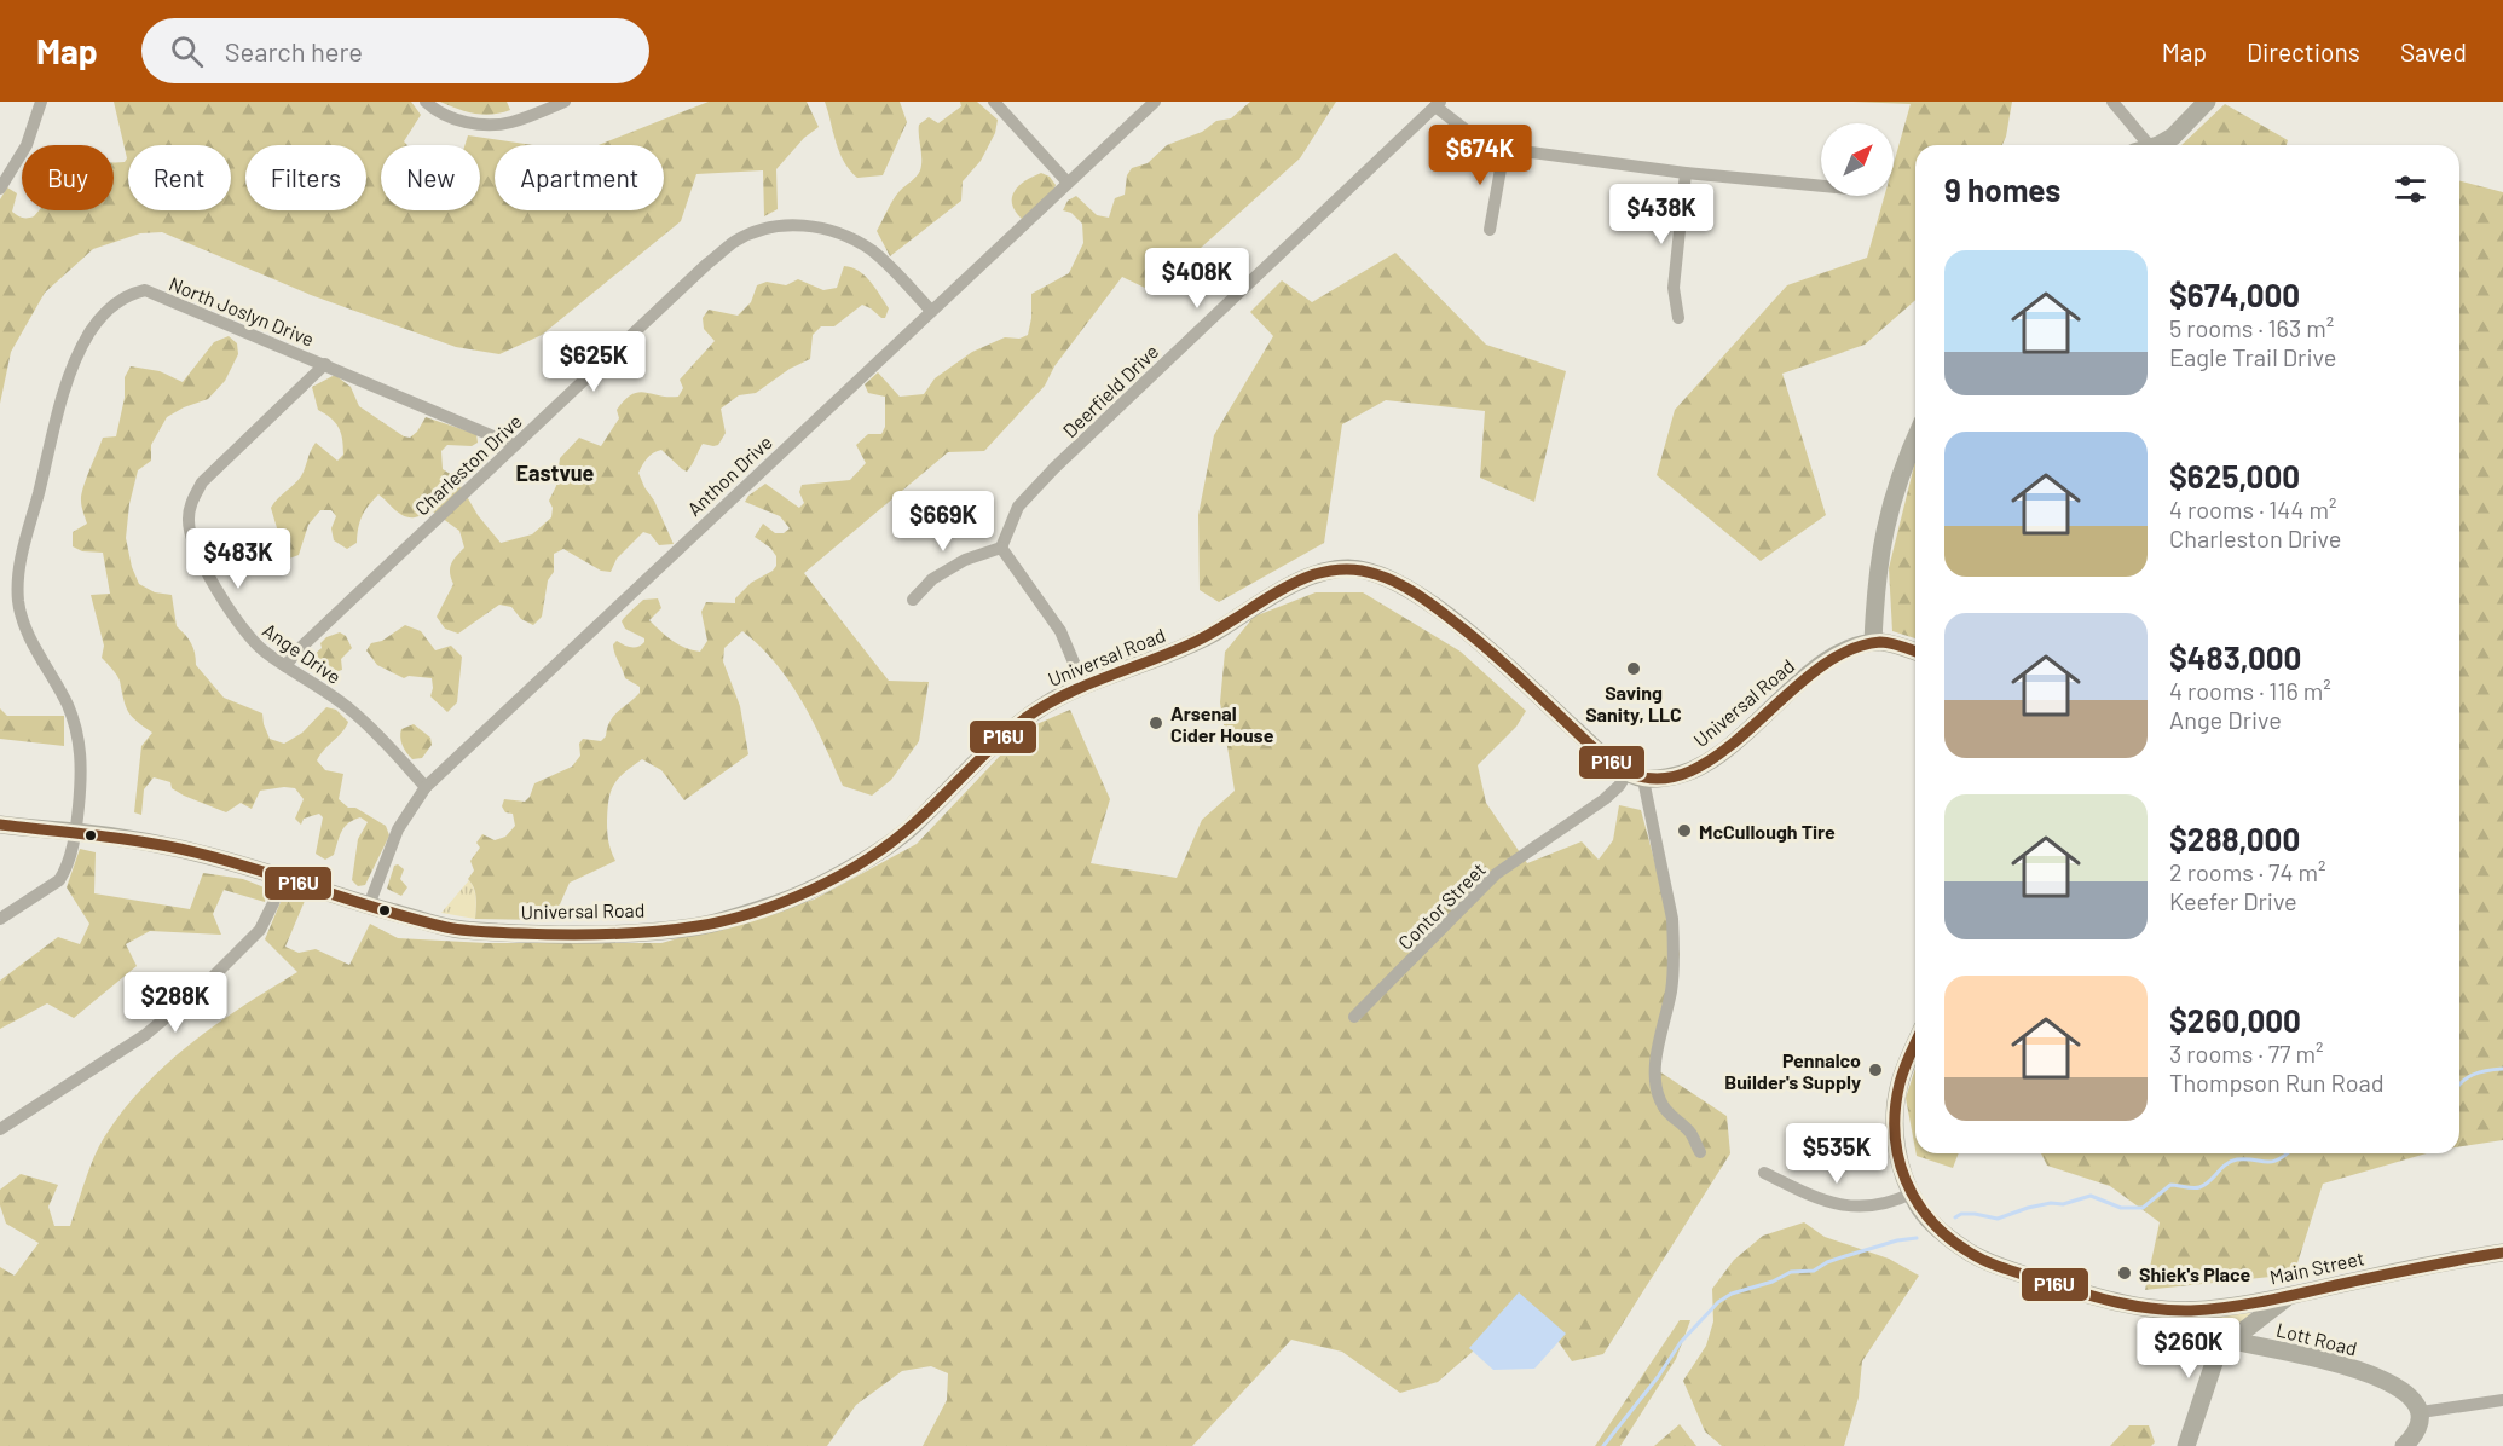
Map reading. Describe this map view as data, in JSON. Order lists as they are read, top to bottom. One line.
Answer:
{"streets":{"street":["North Joslyn Drive","Deerfield Drive","Charleston Drive","Anthon Drive","Ange Drive","Universal Road","Contor Street","Main Street","Lott Road"]},"crossings":[["North Joslyn Drive","Charleston Drive"],["North Joslyn Drive","Ange Drive"],["North Joslyn Drive","Universal Road"],["Charleston Drive","Anthon Drive"],["Charleston Drive","Ange Drive"],["Anthon Drive","Ange Drive"],["Anthon Drive","Universal Road"],["Universal Road","Contor Street"],["Main Street","Lott Road"]],"districts":["Eastvue"],"places":["Saving Sanity, LLC","Arsenal Cider House","McCullough Tire","Pennalco Builder's Supply","Shiek's Place"],"lines":["transit line P16U"],"north":"top right","page":{"header":"Map","search":"Search here","nav":["Map","Directions","Saved"],"price":["$674K","$438K","$408K","$625K","$669K","$483K","$288K","$535K","$260K"],"chip":["Buy","Rent","Filters","New","Apartment"],"heading":"9 homes","list":[{"name":"$674,000","note":"5 rooms · 163 m² · Eagle Trail Drive"},{"name":"$625,000","note":"4 rooms · 144 m² · Charleston Drive"},{"name":"$483,000","note":"4 rooms · 116 m² · Ange Drive"},{"name":"$288,000","note":"2 rooms · 74 m² · Keefer Drive"},{"name":"$260,000","note":"3 rooms · 77 m² · Thompson Run Road"}]}}
